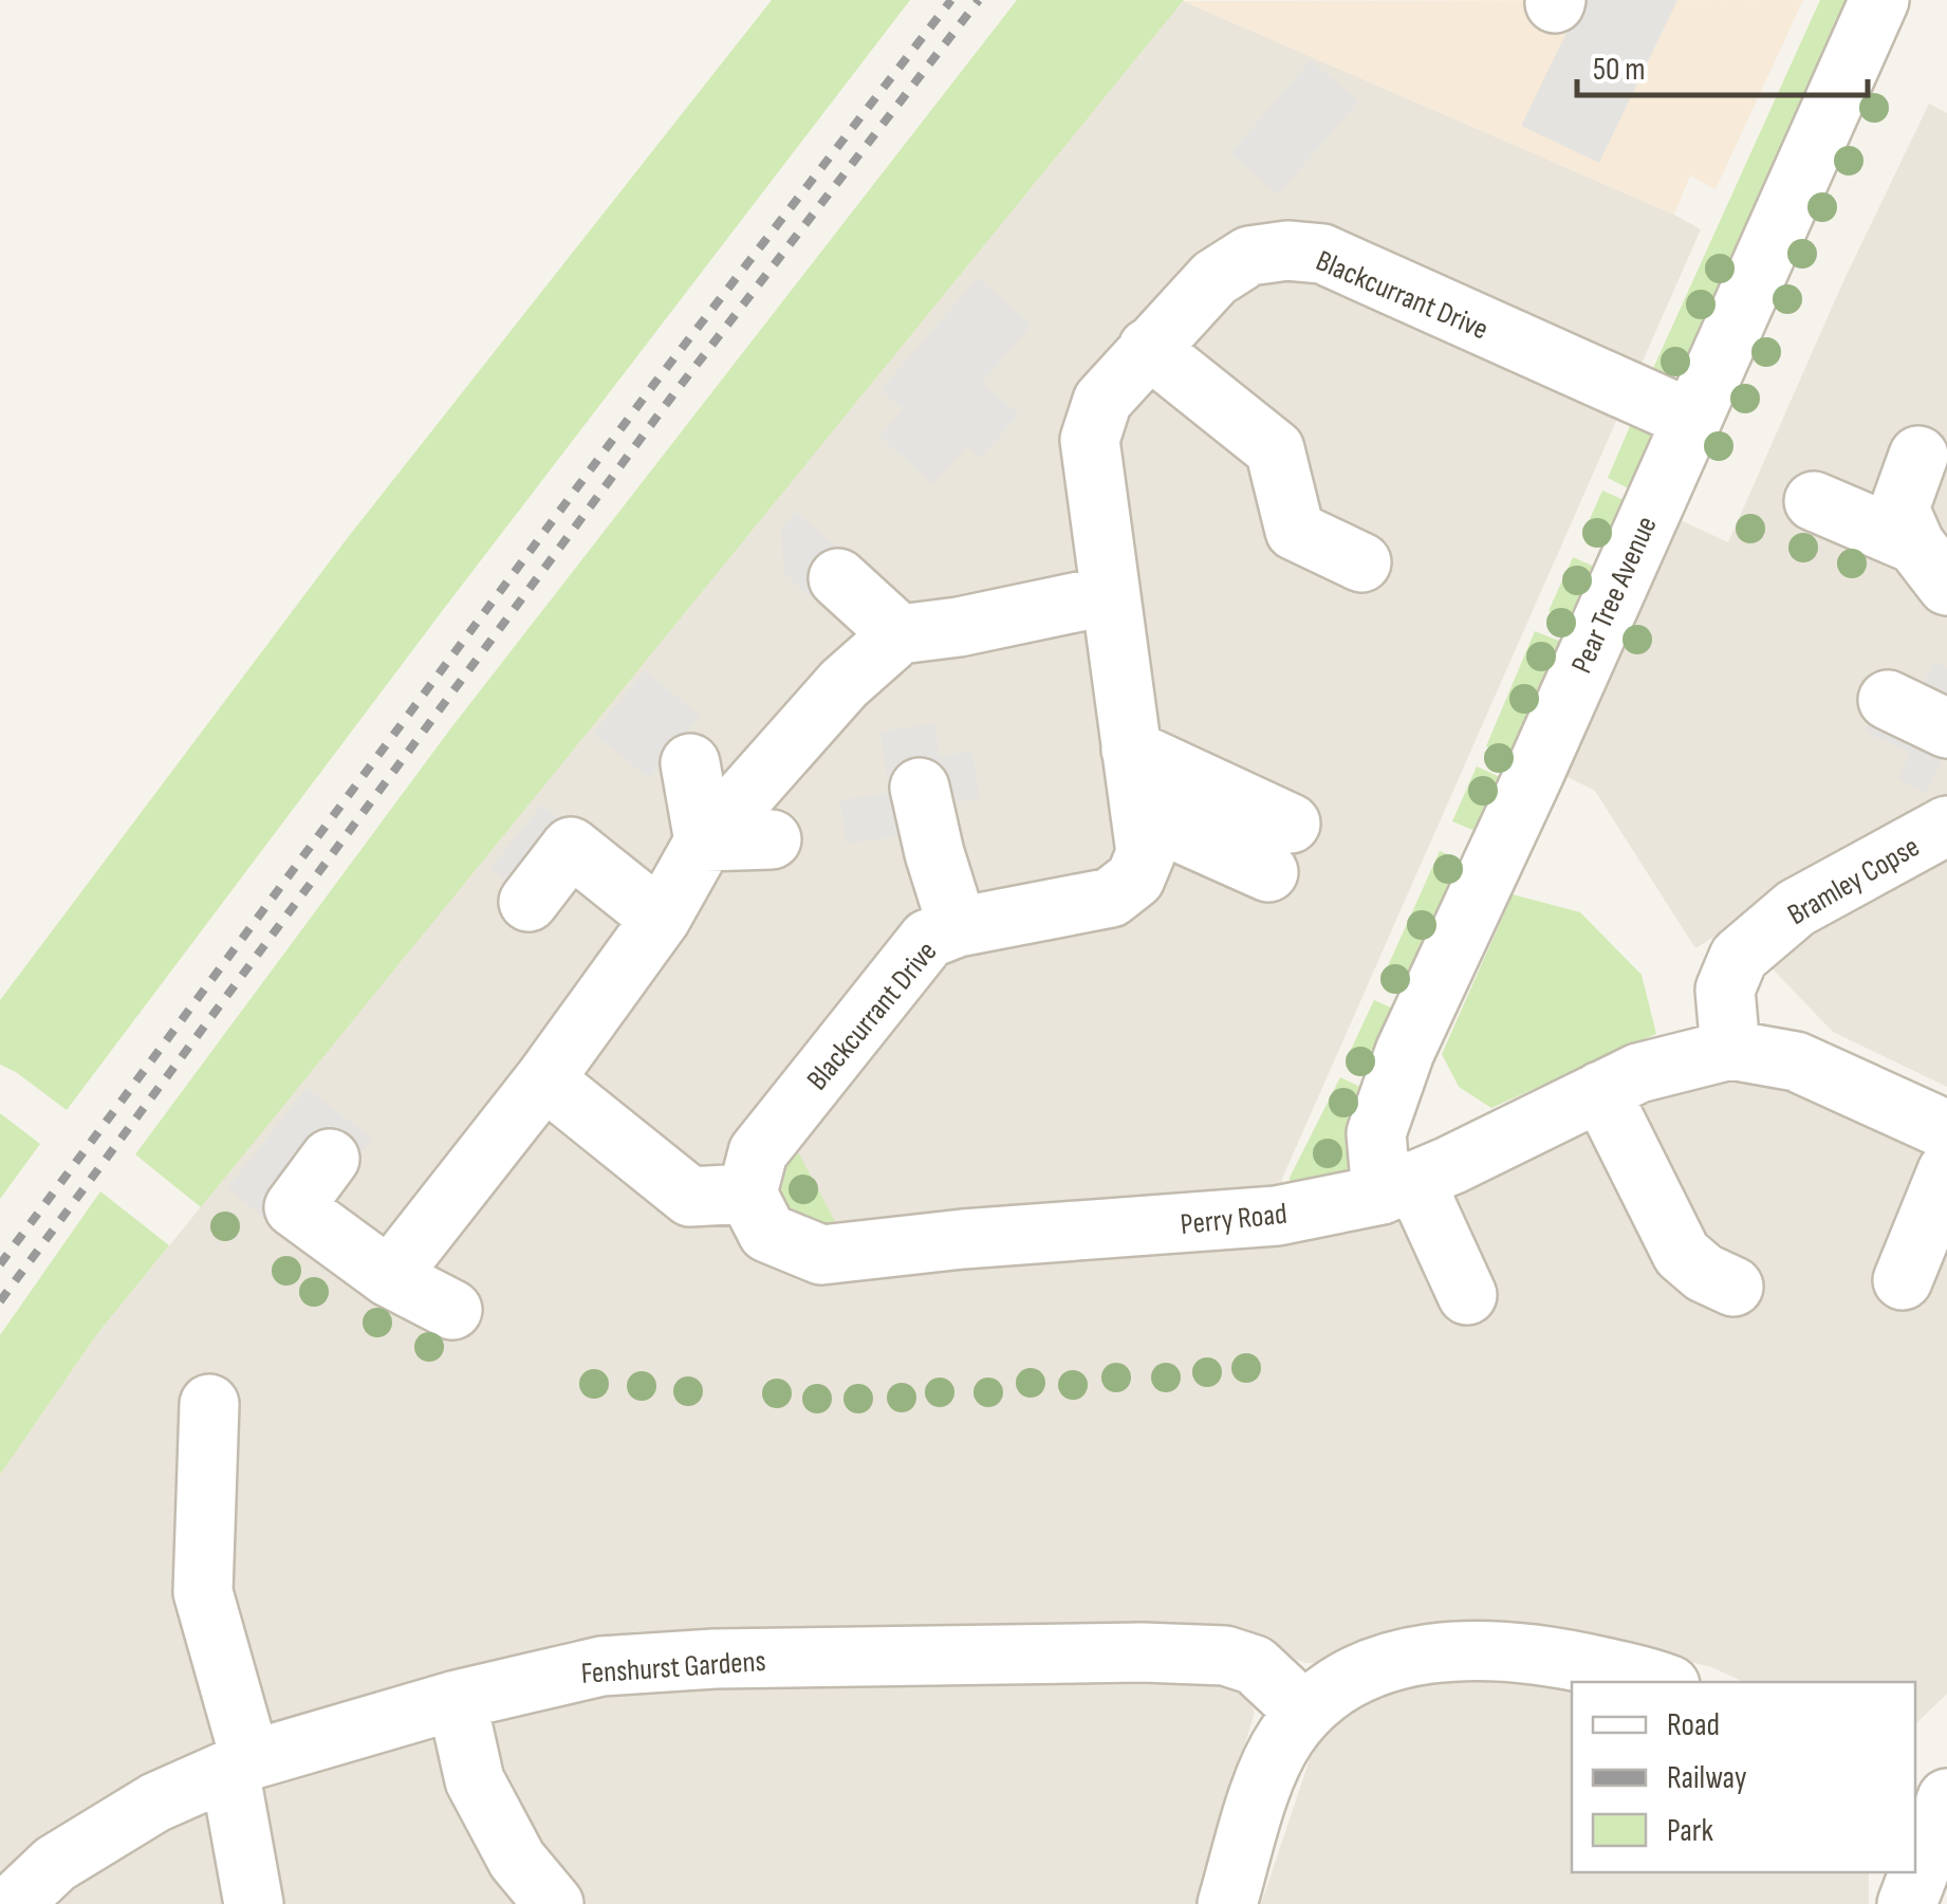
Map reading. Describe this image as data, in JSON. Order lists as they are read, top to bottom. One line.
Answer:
{"streets":{"street":["Blackcurrant Drive","Pear Tree Avenue","Bramley Copse","Perry Road","Fenshurst Gardens"]},"crossings":[["Blackcurrant Drive","Pear Tree Avenue"],["Blackcurrant Drive","Perry Road"],["Pear Tree Avenue","Perry Road"],["Bramley Copse","Perry Road"]],"legend":["Road","Railway","Park"],"scale_bar":"50 m"}
